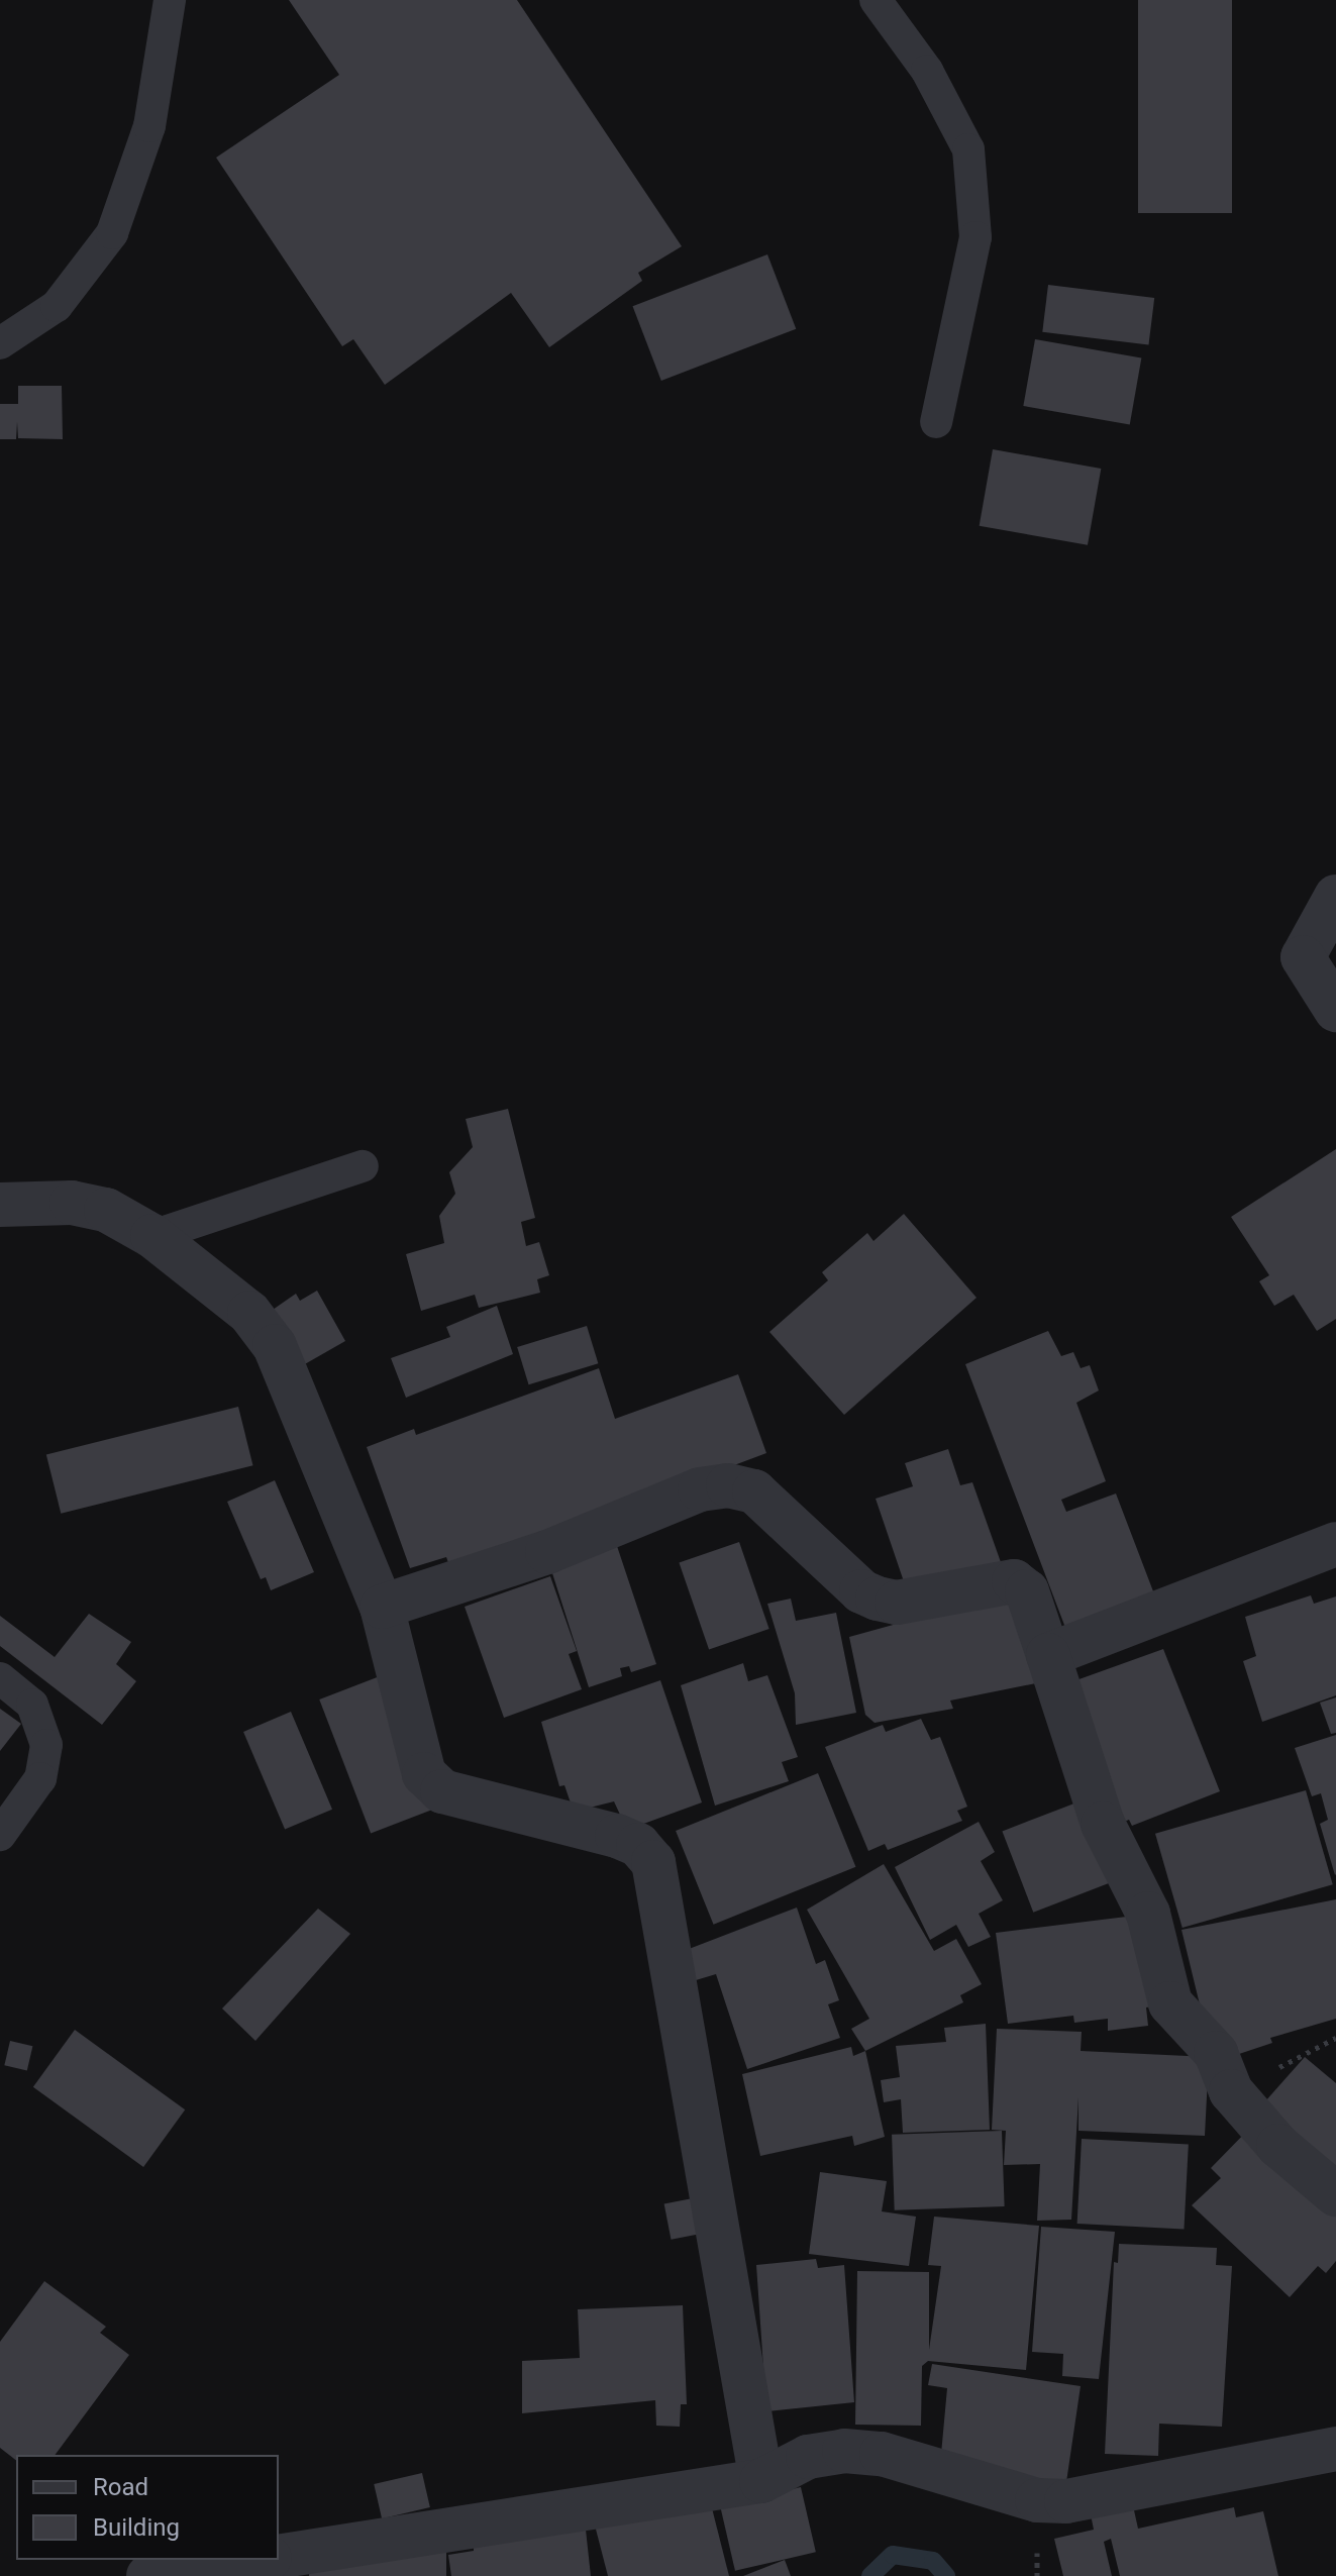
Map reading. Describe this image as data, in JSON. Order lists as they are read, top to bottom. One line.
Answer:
{"legend":["Road","Building"]}
